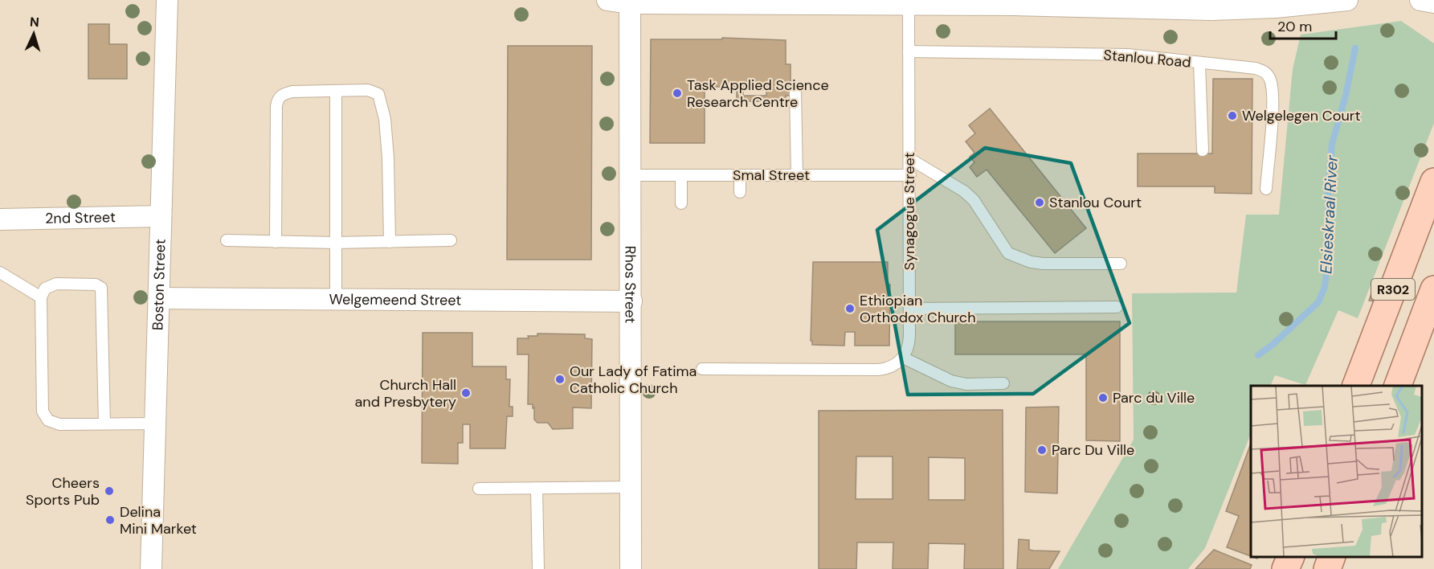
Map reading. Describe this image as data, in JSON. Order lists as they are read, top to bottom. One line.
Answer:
{"streets":{"main road":["R302"],"street":["2nd Street","Boston Street","Rhos Street","Welgemeend Street"],"lane":["Stanlou Road","Smal Street","Synagogue Street"]},"crossings":[["Stanlou Road","Synagogue Street"],["Smal Street","Synagogue Street"],["Smal Street","Rhos Street"],["2nd Street","Boston Street"],["Boston Street","Welgemeend Street"],["Rhos Street","Welgemeend Street"]],"water":["Elsieskraal River"],"places":["Task Applied Science Research Centre","Welgelegen Court","Stanlou Court","Ethiopian Orthodox Church","Our Lady of Fatima Catholic Church","Church Hall and Presbytery","Parc du Ville","Parc Du Ville","Cheers Sports Pub","Delina Mini Market"],"scale_bar":"20 m","north":"top"}
